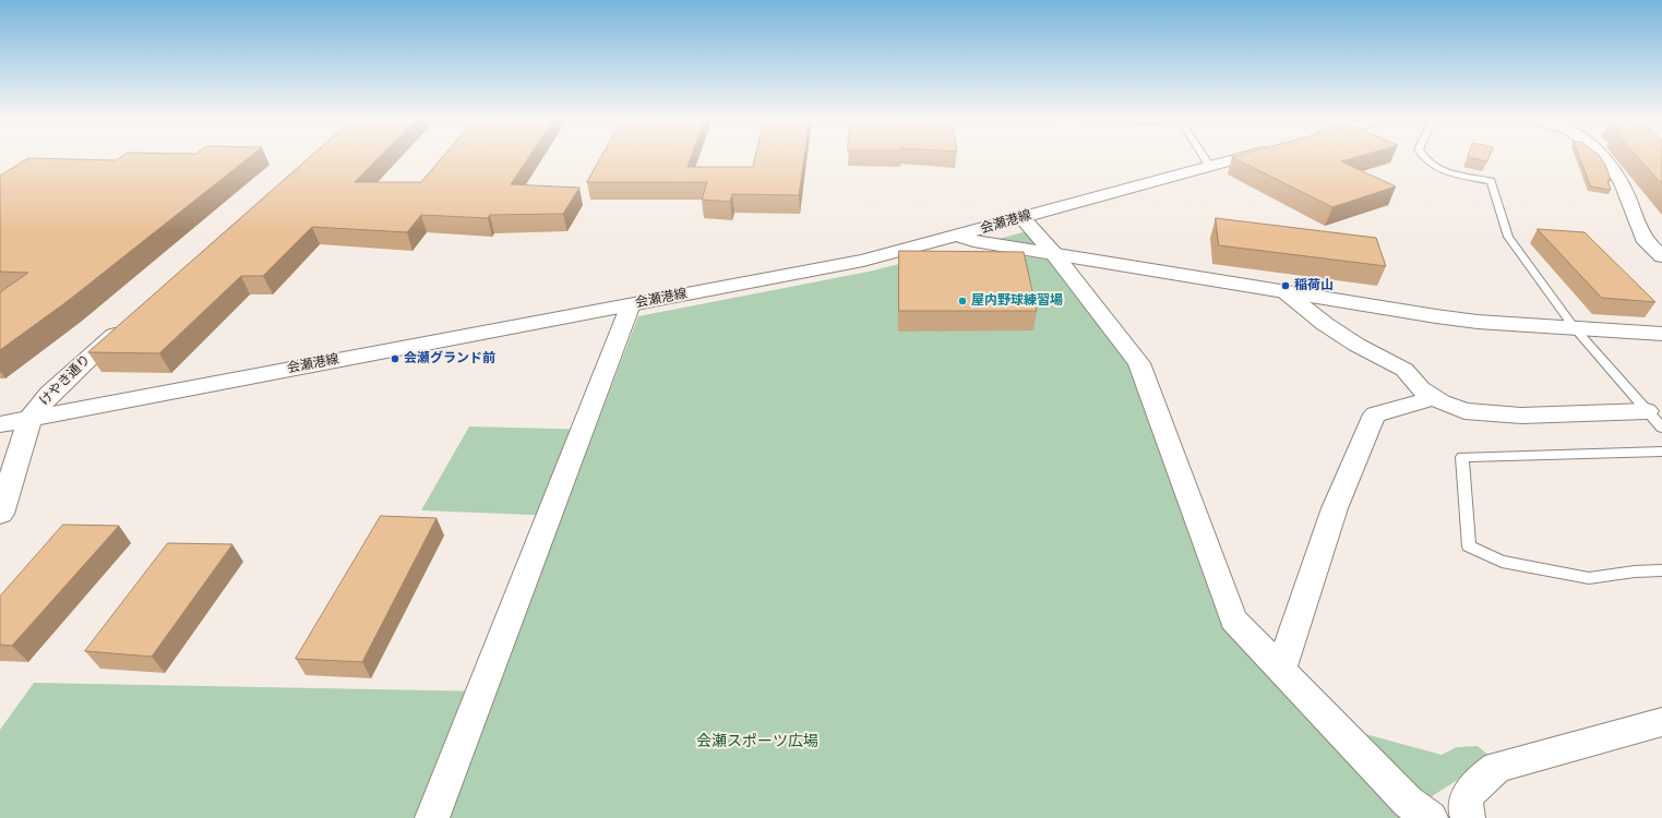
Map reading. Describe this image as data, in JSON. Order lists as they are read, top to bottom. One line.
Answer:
{"streets":{"main road":["会瀬港線","けやき通り"]},"crossings":[["会瀬港線","けやき通り"]],"parks":["会瀬スポーツ広場"],"places":["稲荷山","屋内野球練習場","会瀬グランド前"]}
